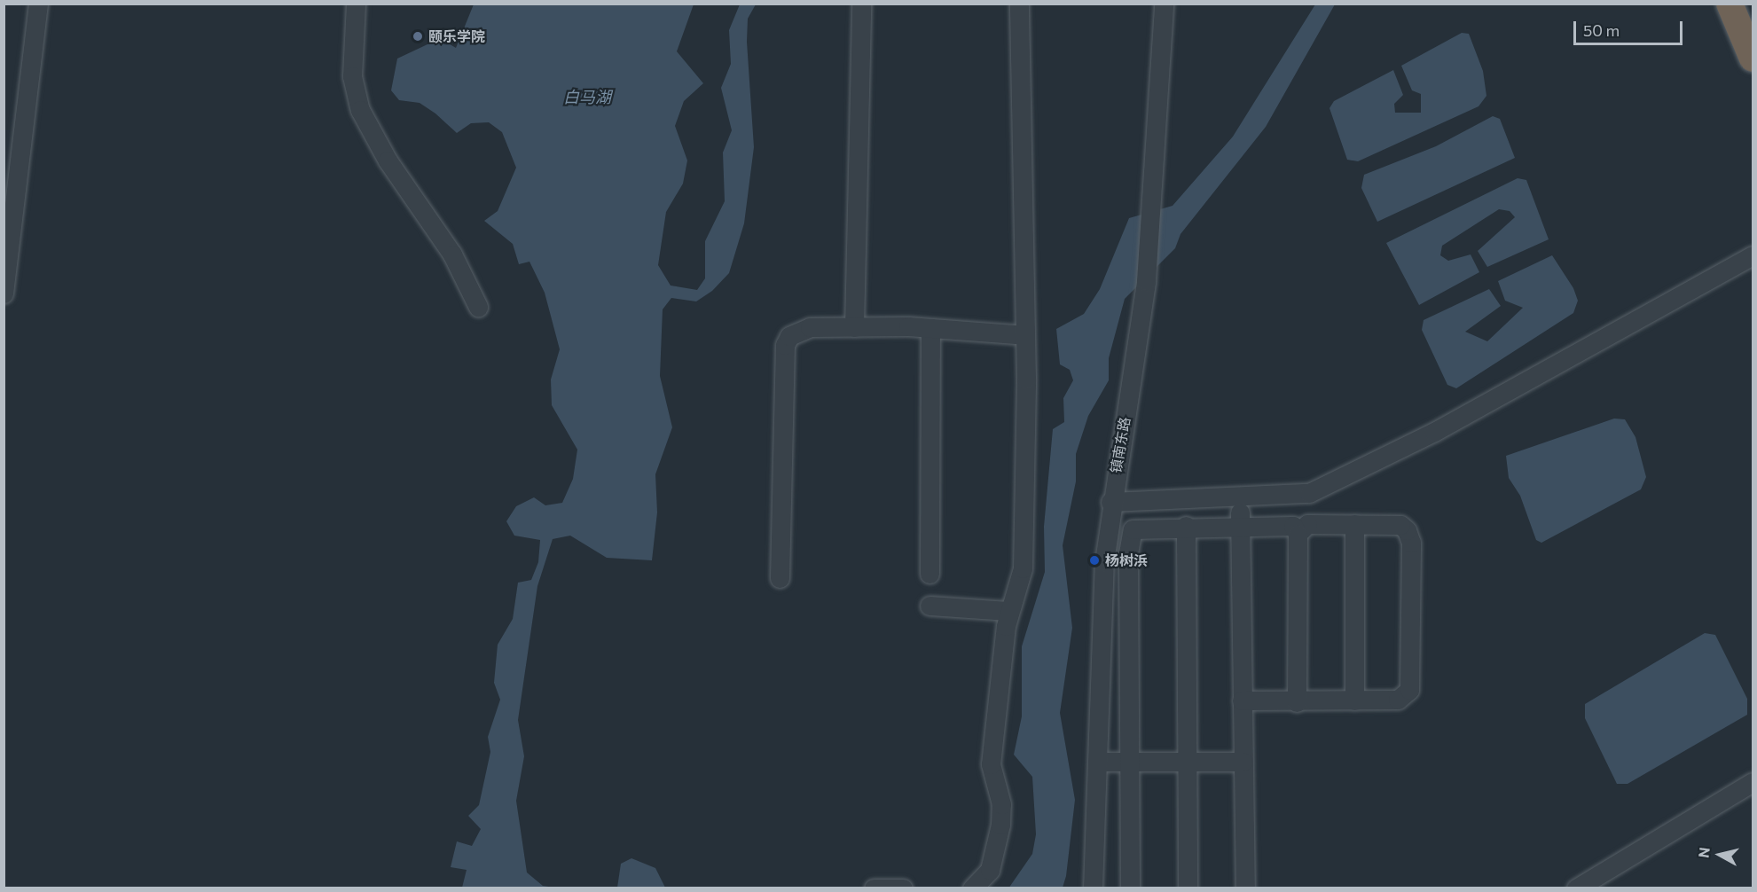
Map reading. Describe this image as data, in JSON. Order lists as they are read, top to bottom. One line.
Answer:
{"streets":{"street":["镇南东路"]},"water":["白马湖"],"places":["颐乐学院","杨树浜"],"scale_bar":"50 m","north":"left"}
